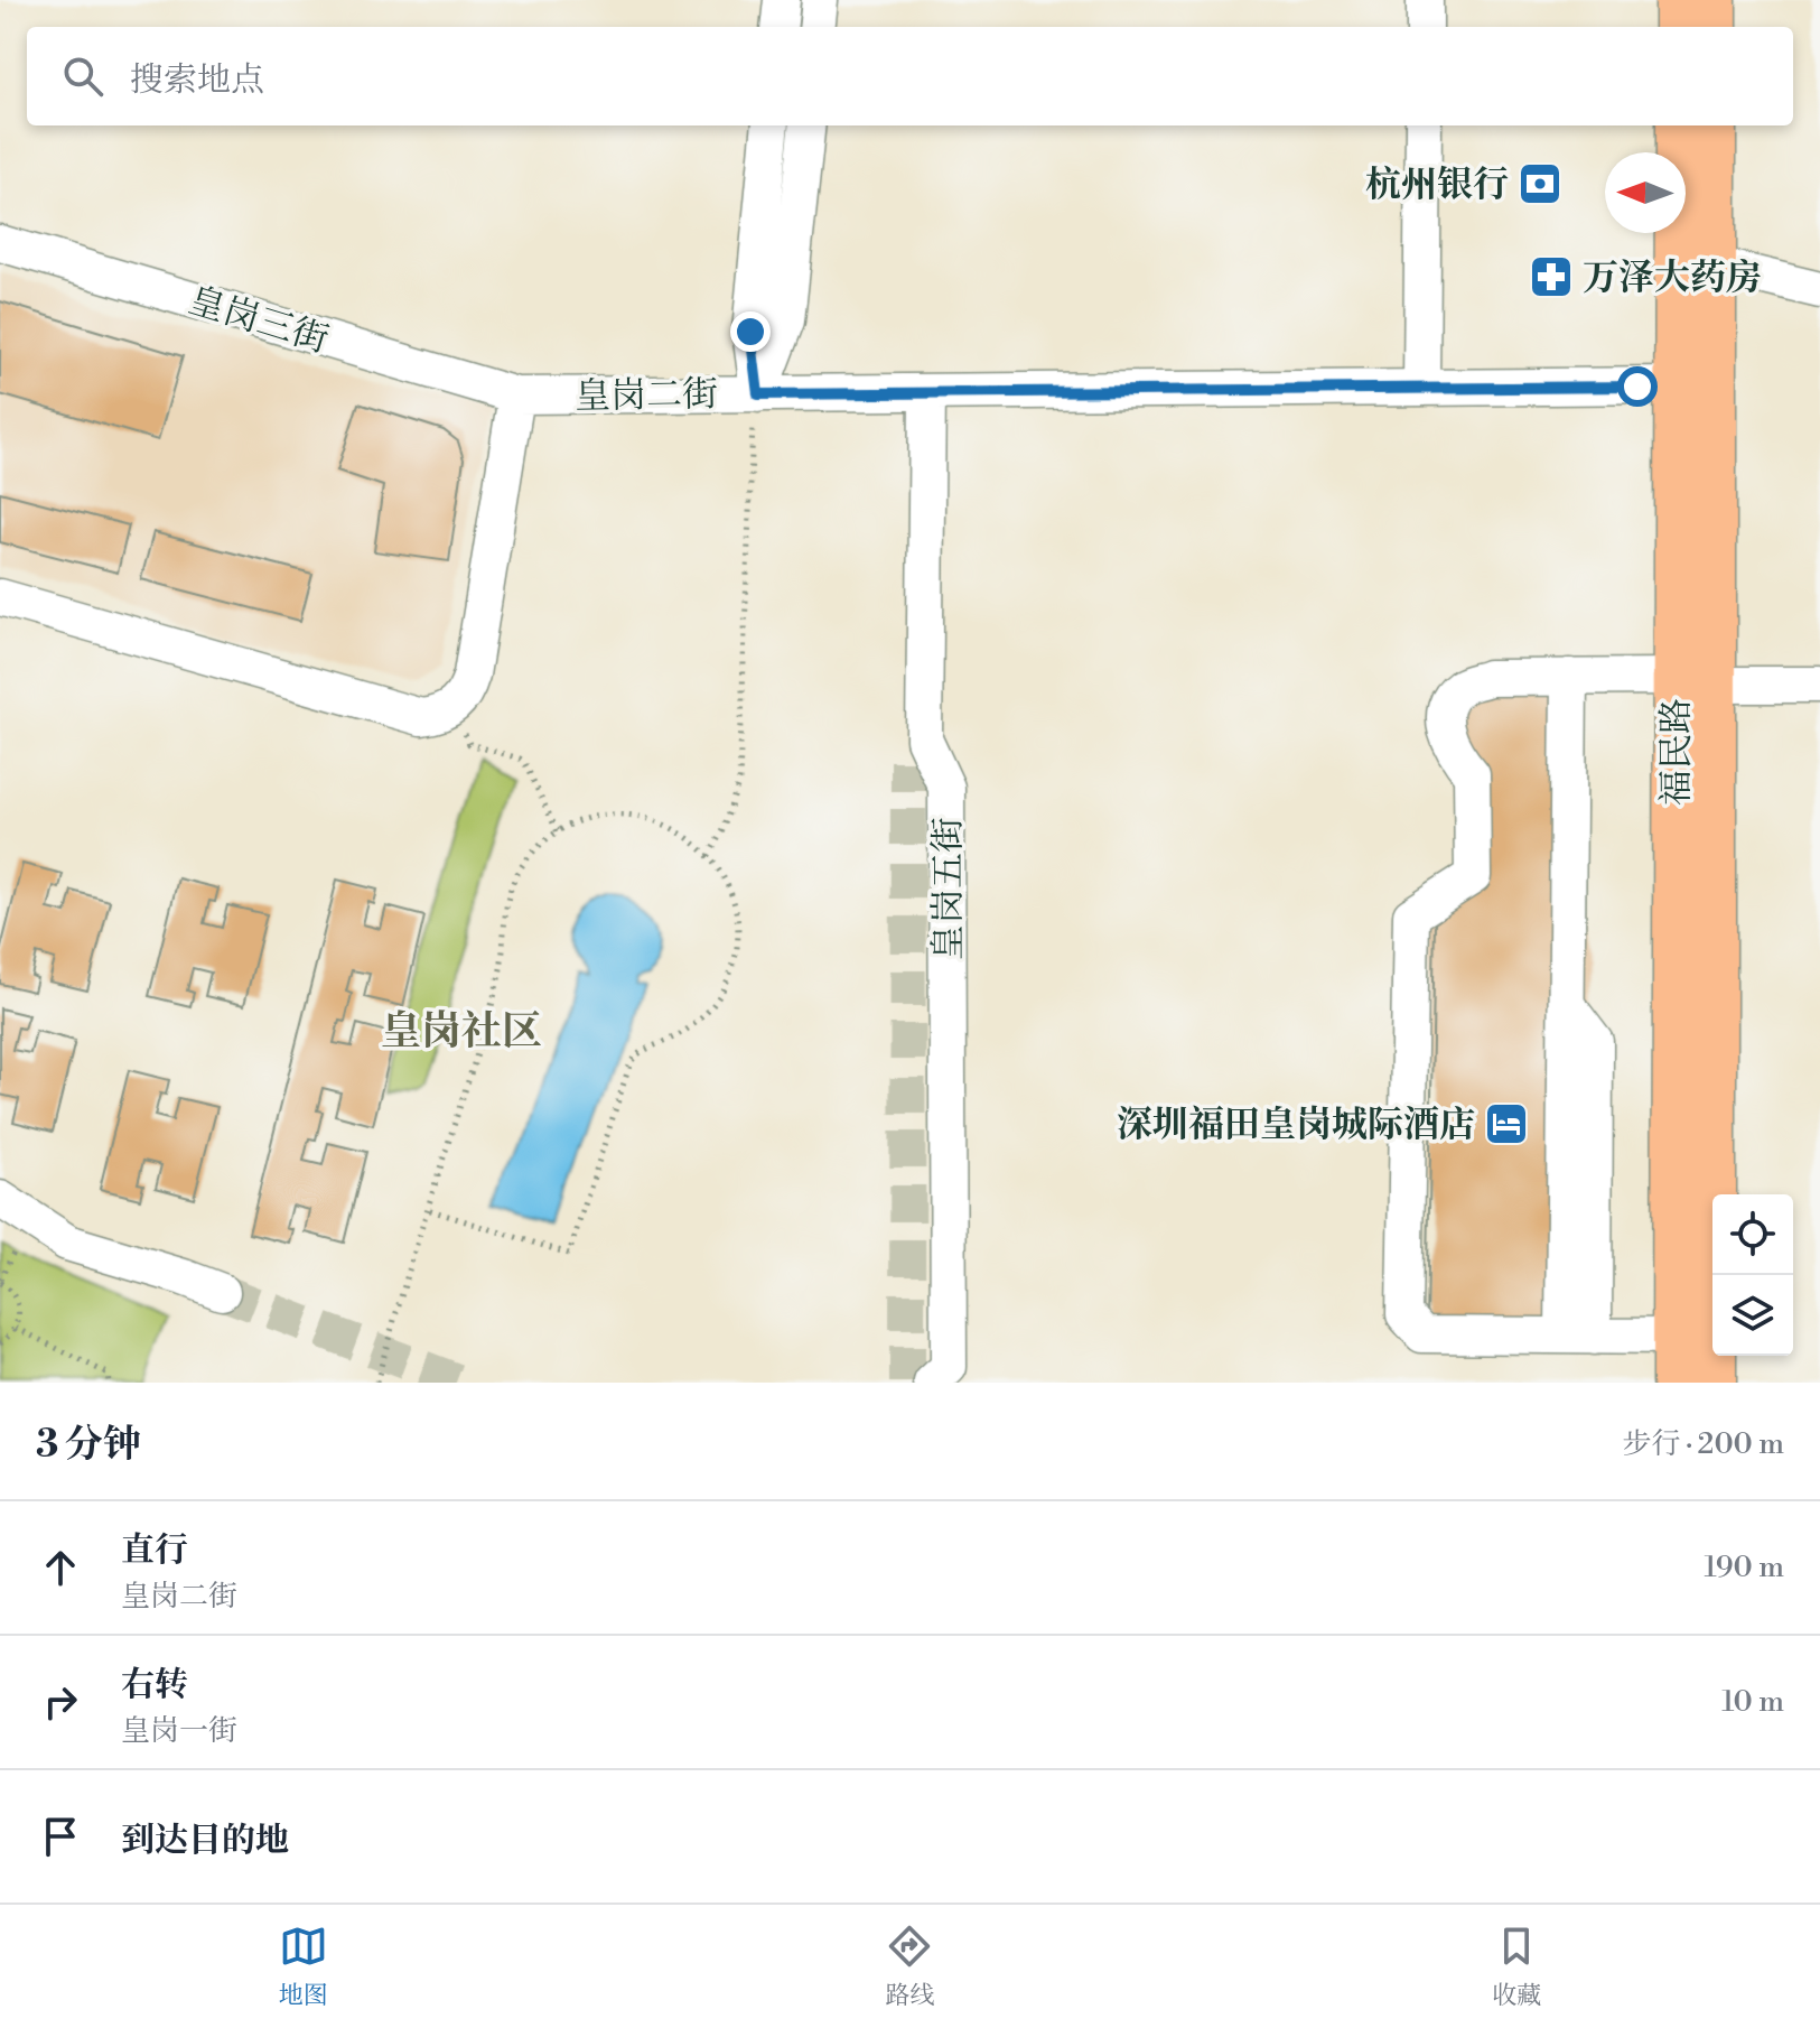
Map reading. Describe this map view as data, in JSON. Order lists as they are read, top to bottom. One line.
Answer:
{"streets":{"main road":["福民路"],"street":["皇岗三街","皇岗二街","皇岗五街"]},"crossings":[["皇岗三街","皇岗二街"],["皇岗二街","福民路"],["皇岗二街","皇岗五街"]],"districts":["皇岗社区"],"places":{"bank":["杭州银行"],"pharmacy":["万泽大药房"],"hotel":["深圳福田皇岗城际酒店"]},"north":"left","page":{"search":"搜索地点","heading":["3 分钟","步行 · 200 m"],"list":[["直行","皇岗二街","190 m"],["右转","皇岗一街","10 m"],"到达目的地"],"nav":["地图","路线","收藏"]}}
